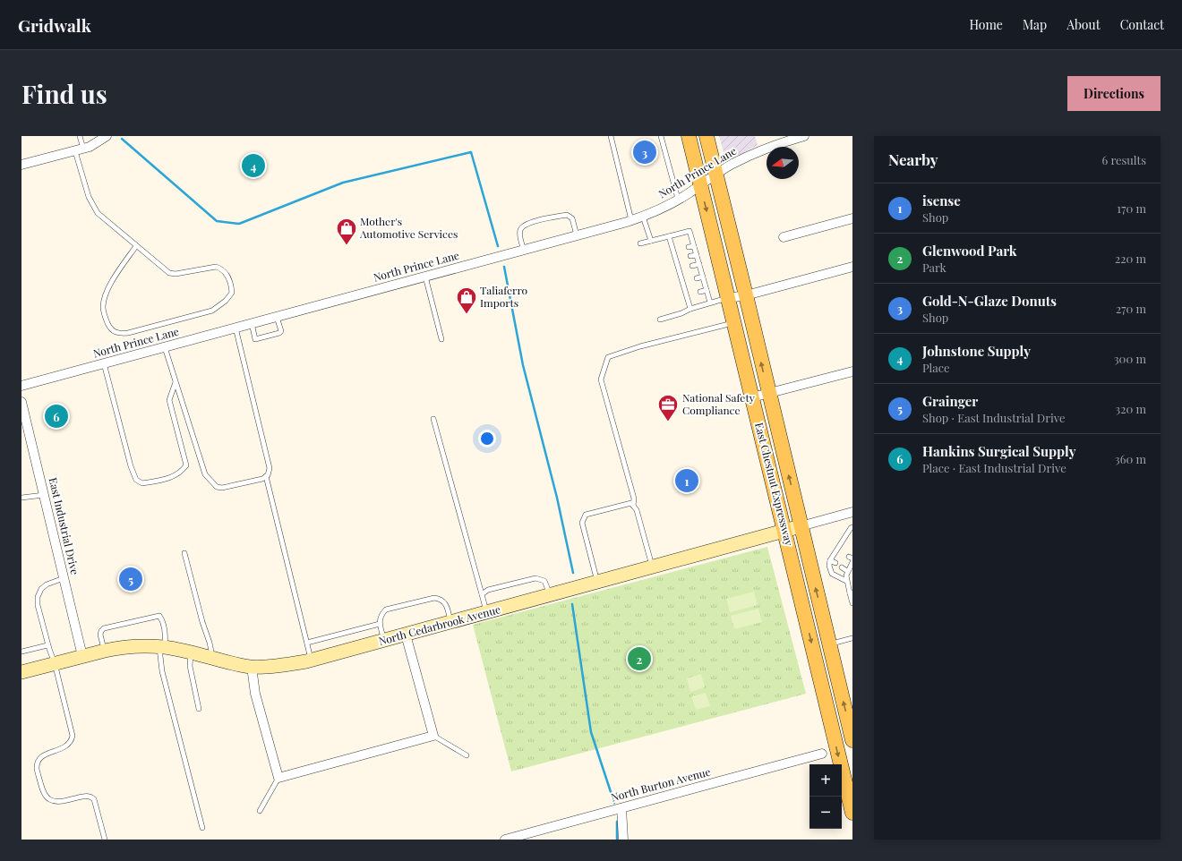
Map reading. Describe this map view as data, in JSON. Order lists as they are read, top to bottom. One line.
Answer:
{"streets":{"main road":["East Chestnut Expressway"],"street":["North Prince Lane","East Industrial Drive","North Cedarbrook Avenue","North Burton Avenue"]},"crossings":[["North Prince Lane","East Chestnut Expressway"],["East Chestnut Expressway","North Cedarbrook Avenue"],["East Industrial Drive","North Cedarbrook Avenue"]],"places":{"shop":["Mother's Automotive Services","Taliaferro Imports"],"office":["National Safety Compliance"]},"north":"left","page":{"header":"Gridwalk","nav":["Home","Map","About","Contact"],"buttons":"Directions","title":"Find us","heading":["Nearby","6 results"],"pins":["3","4","6","1","5","2"],"list":[{"mark":"1","name":"isense","note":"Shop","value":"170 m"},{"mark":"2","name":"Glenwood Park","note":"Park","value":"220 m"},{"mark":"3","name":"Gold-N-Glaze Donuts","note":"Shop","value":"270 m"},{"mark":"4","name":"Johnstone Supply","note":"Place","value":"300 m"},{"mark":"5","name":"Grainger","note":"Shop · East Industrial Drive","value":"320 m"},{"mark":"6","name":"Hankins Surgical Supply","note":"Place · East Industrial Drive","value":"360 m"}],"map_buttons":["+","−"]}}
